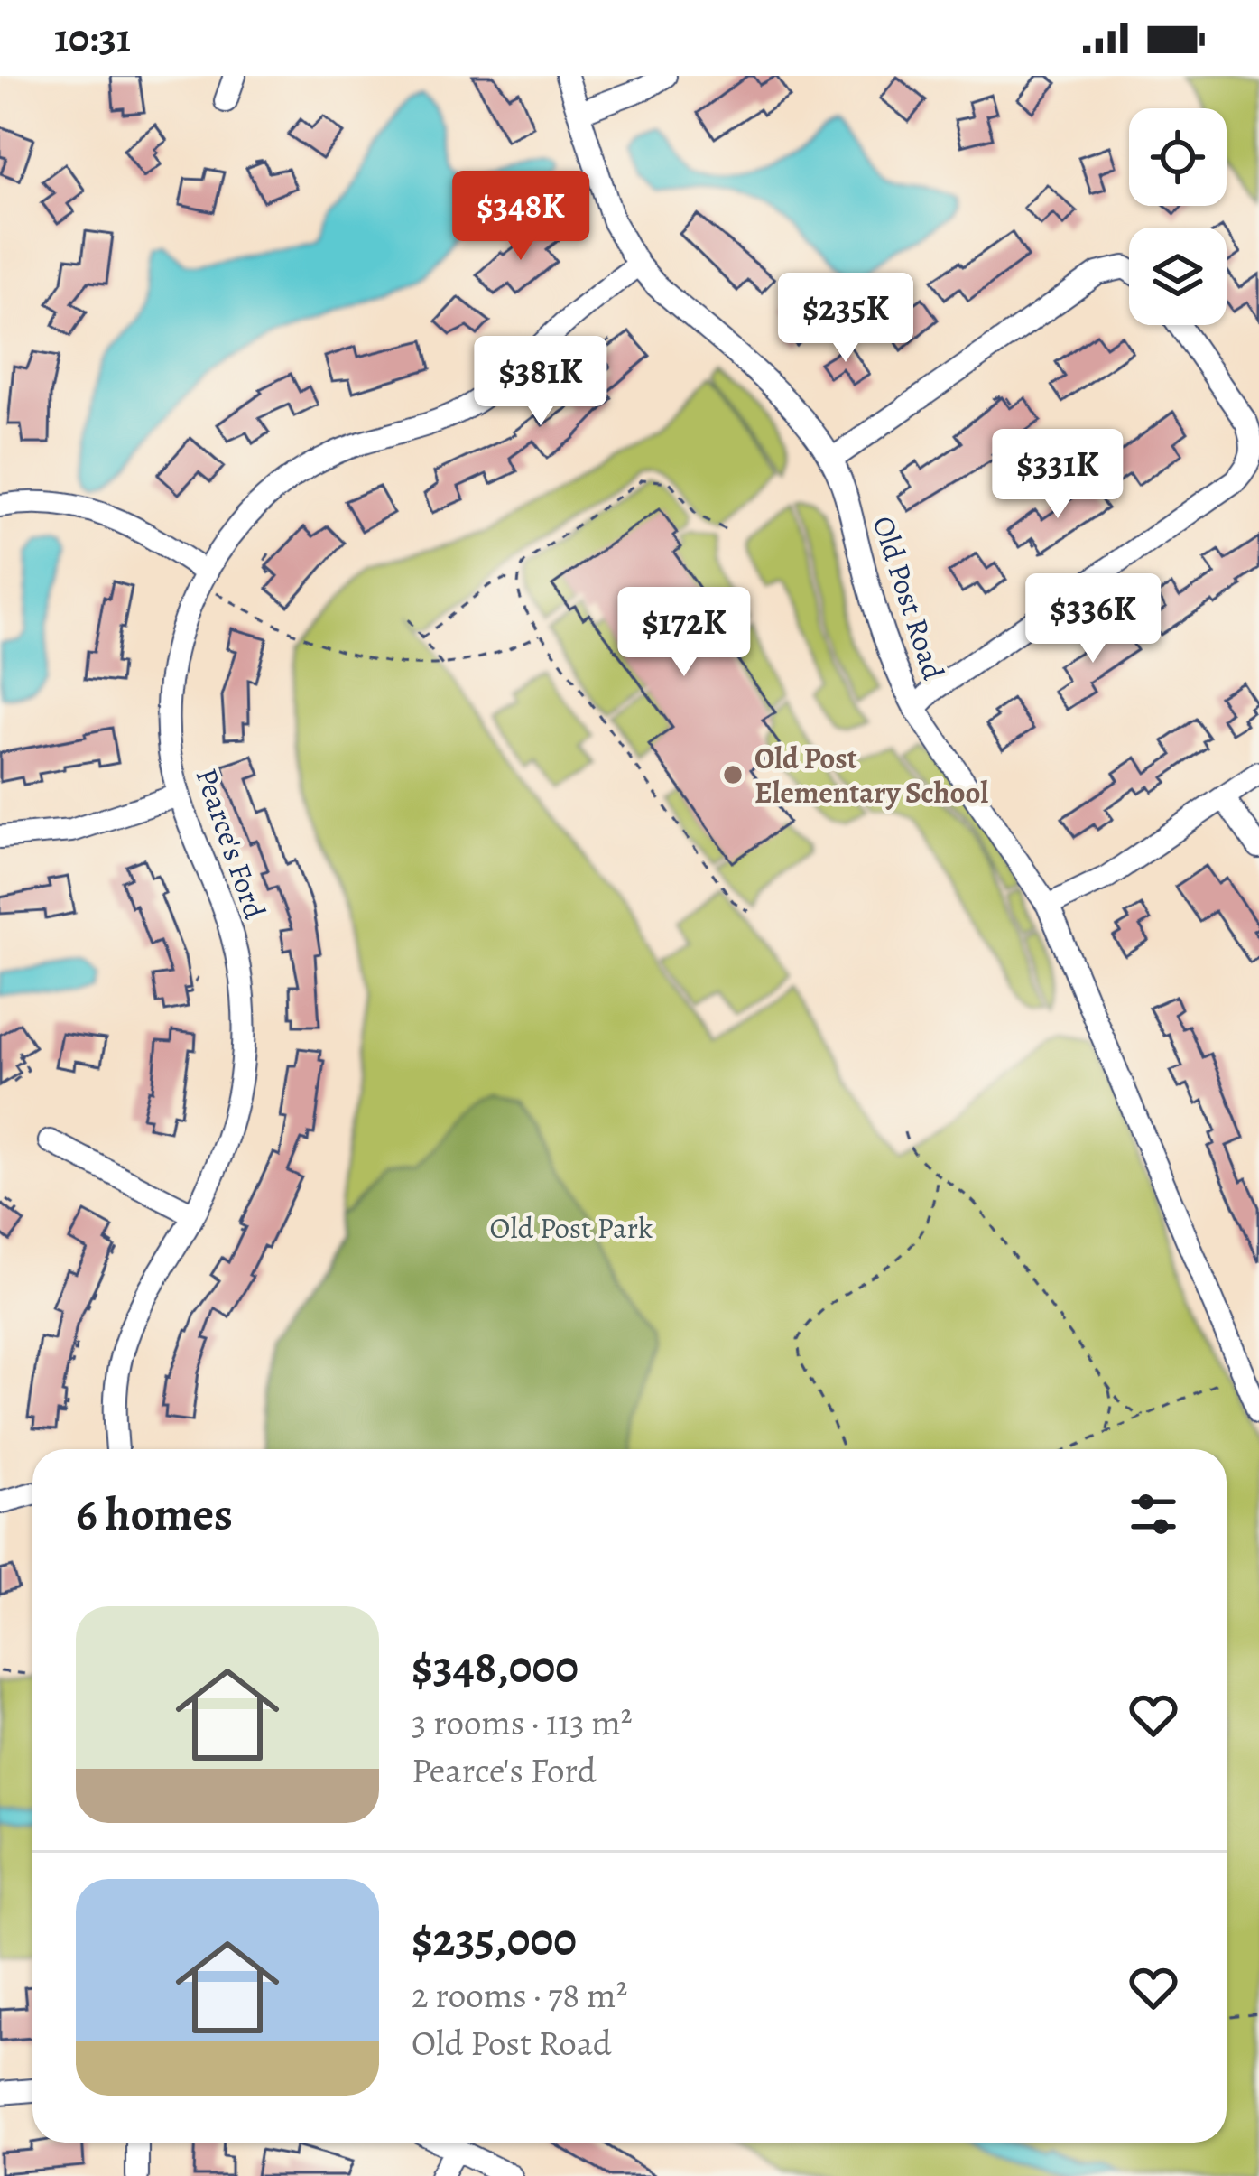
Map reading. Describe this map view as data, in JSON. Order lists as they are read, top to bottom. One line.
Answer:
{"streets":{"street":["Old Post Road","Pearce's Ford"]},"crossings":[["Old Post Road","Pearce's Ford"]],"parks":["Old Post Park"],"places":["Old Post Elementary School"],"page":{"status":"10:31","price":["$348K","$235K","$381K","$331K","$336K","$172K"],"heading":"6 homes","list":[{"name":"$348,000","note":"3 rooms · 113 m² · Pearce's Ford"},{"name":"$235,000","note":"2 rooms · 78 m² · Old Post Road"}]}}
